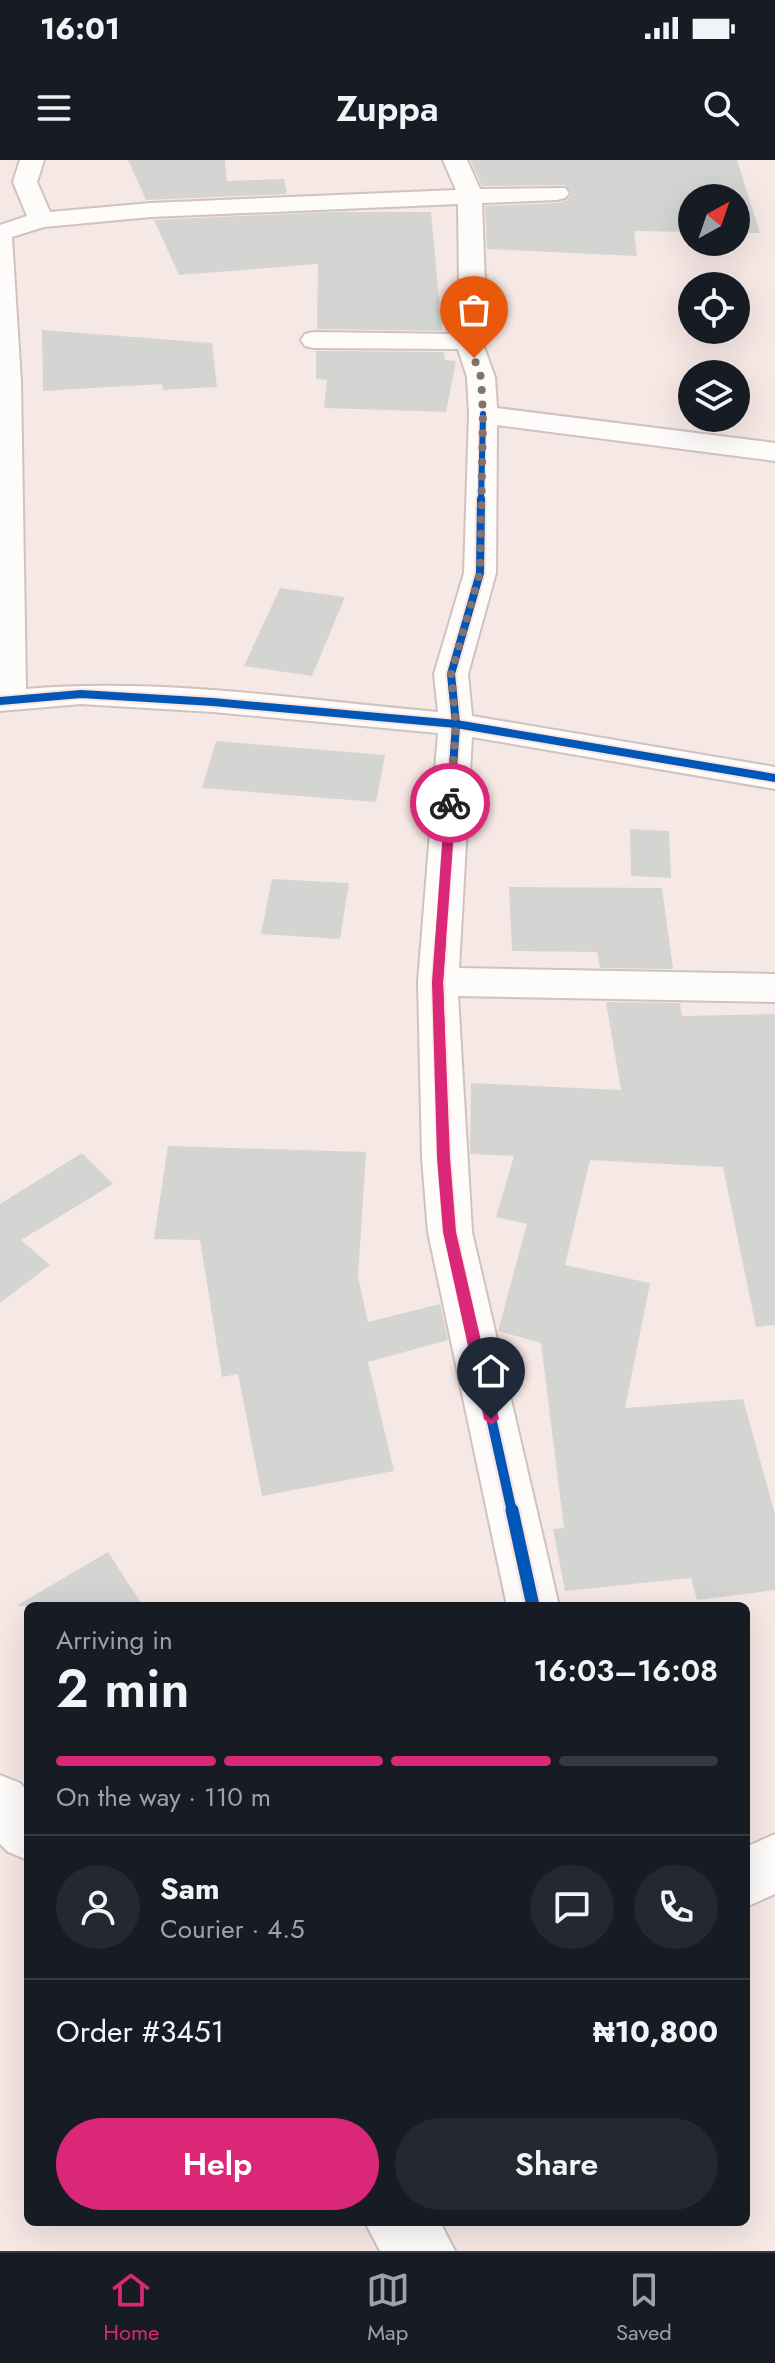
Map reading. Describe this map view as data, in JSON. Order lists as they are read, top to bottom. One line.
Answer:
{"north":"top right","page":{"status":"16:01","header":"Zuppa","heading":["2 min","Arriving in","16:03–16:08"],"panel":["Sam","Courier · 4.5","Order #3451","₦10,800"],"bar":"On the way · 110 m","buttons":["Help","Share"],"tabs":["Home","Map","Saved"]}}
